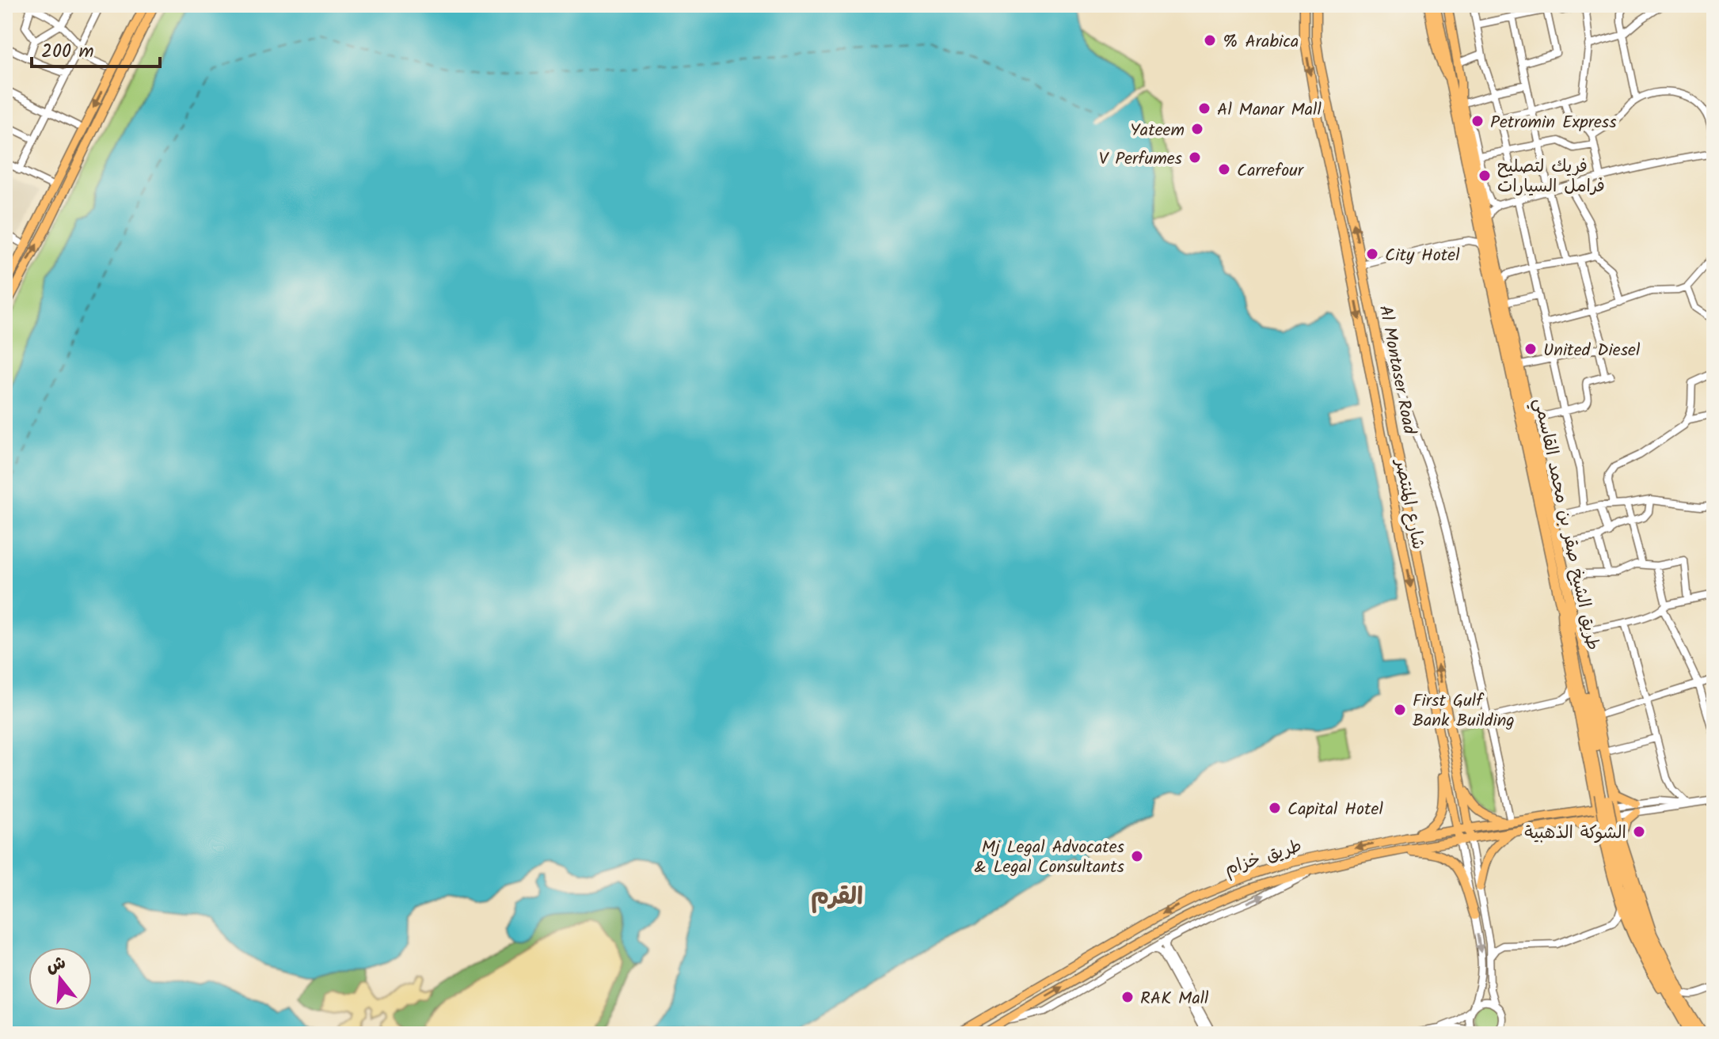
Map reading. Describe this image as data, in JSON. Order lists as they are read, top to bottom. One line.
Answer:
{"streets":{"highway":["طريق الشيخ صقر بن محمد القاسمي"],"main road":["Al Montaser Road","شارع المنتصر","طريق خزام"]},"crossings":[["شارع المنتصر","طريق خزام"],["طريق الشيخ صقر بن محمد القاسمي","طريق خزام"]],"one_way":["Al Montaser Road","شارع المنتصر"],"districts":["القرم"],"places":["% Arabica","Al Manar Mall","Petromin Express","Yateem","V Perfumes","Carrefour","فريك لتصليح فرامل السيارات","City Hotel","United Diesel","First Gulf Bank Building","Capital Hotel","الشوكة الذهبية","Mj Legal Advocates & Legal Consultants","RAK Mall"],"scale_bar":"200 m","north":"top"}
